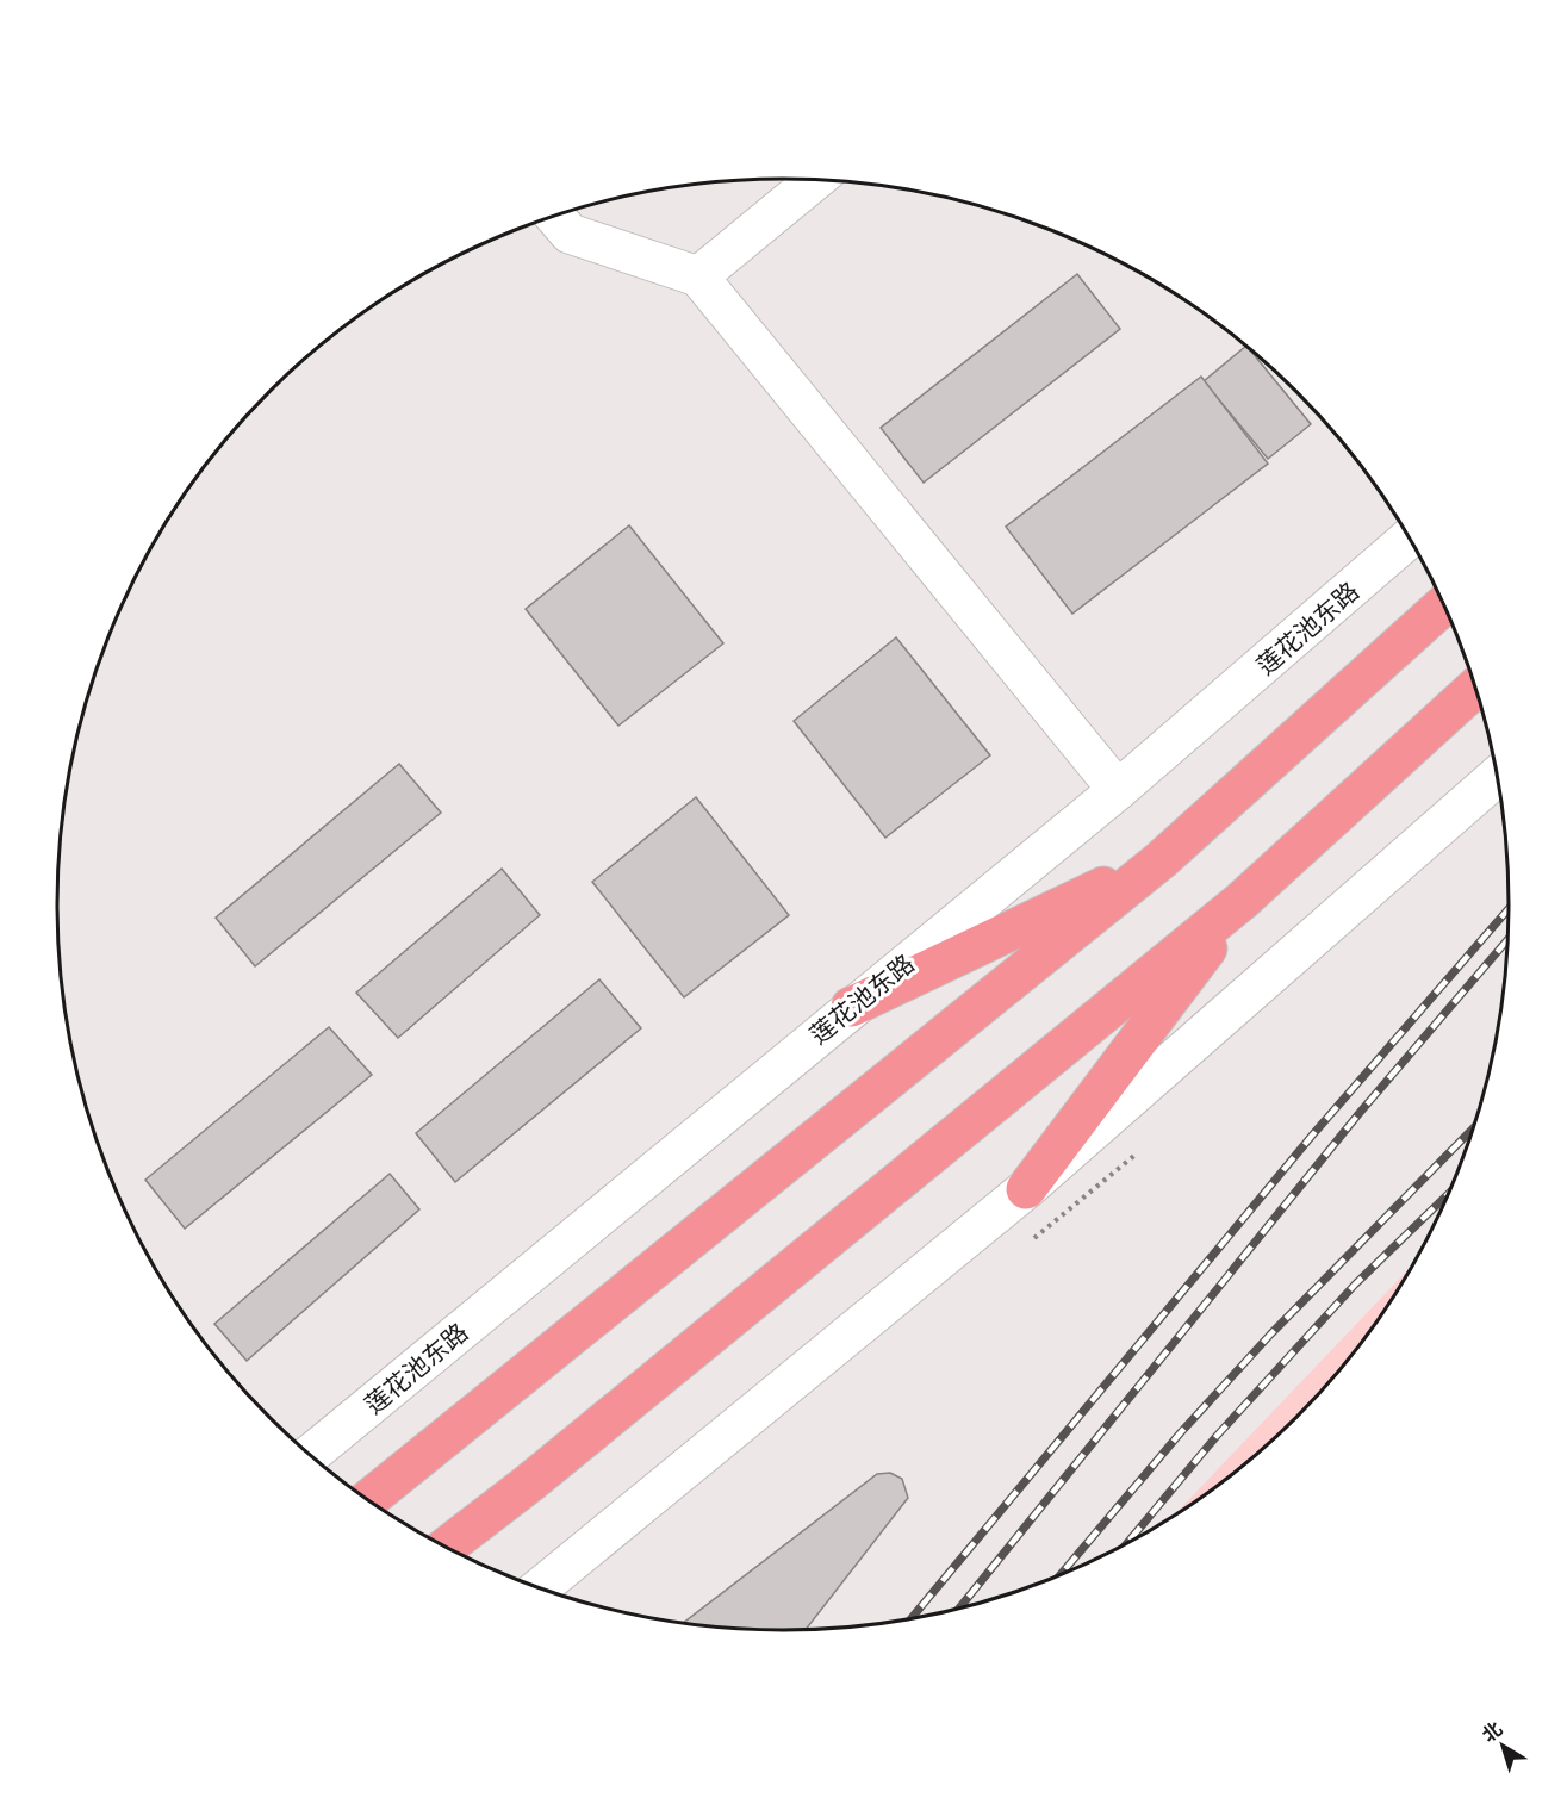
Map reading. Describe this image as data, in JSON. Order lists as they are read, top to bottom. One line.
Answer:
{"streets":{"street":["莲花池东路"]},"north":"top left"}
